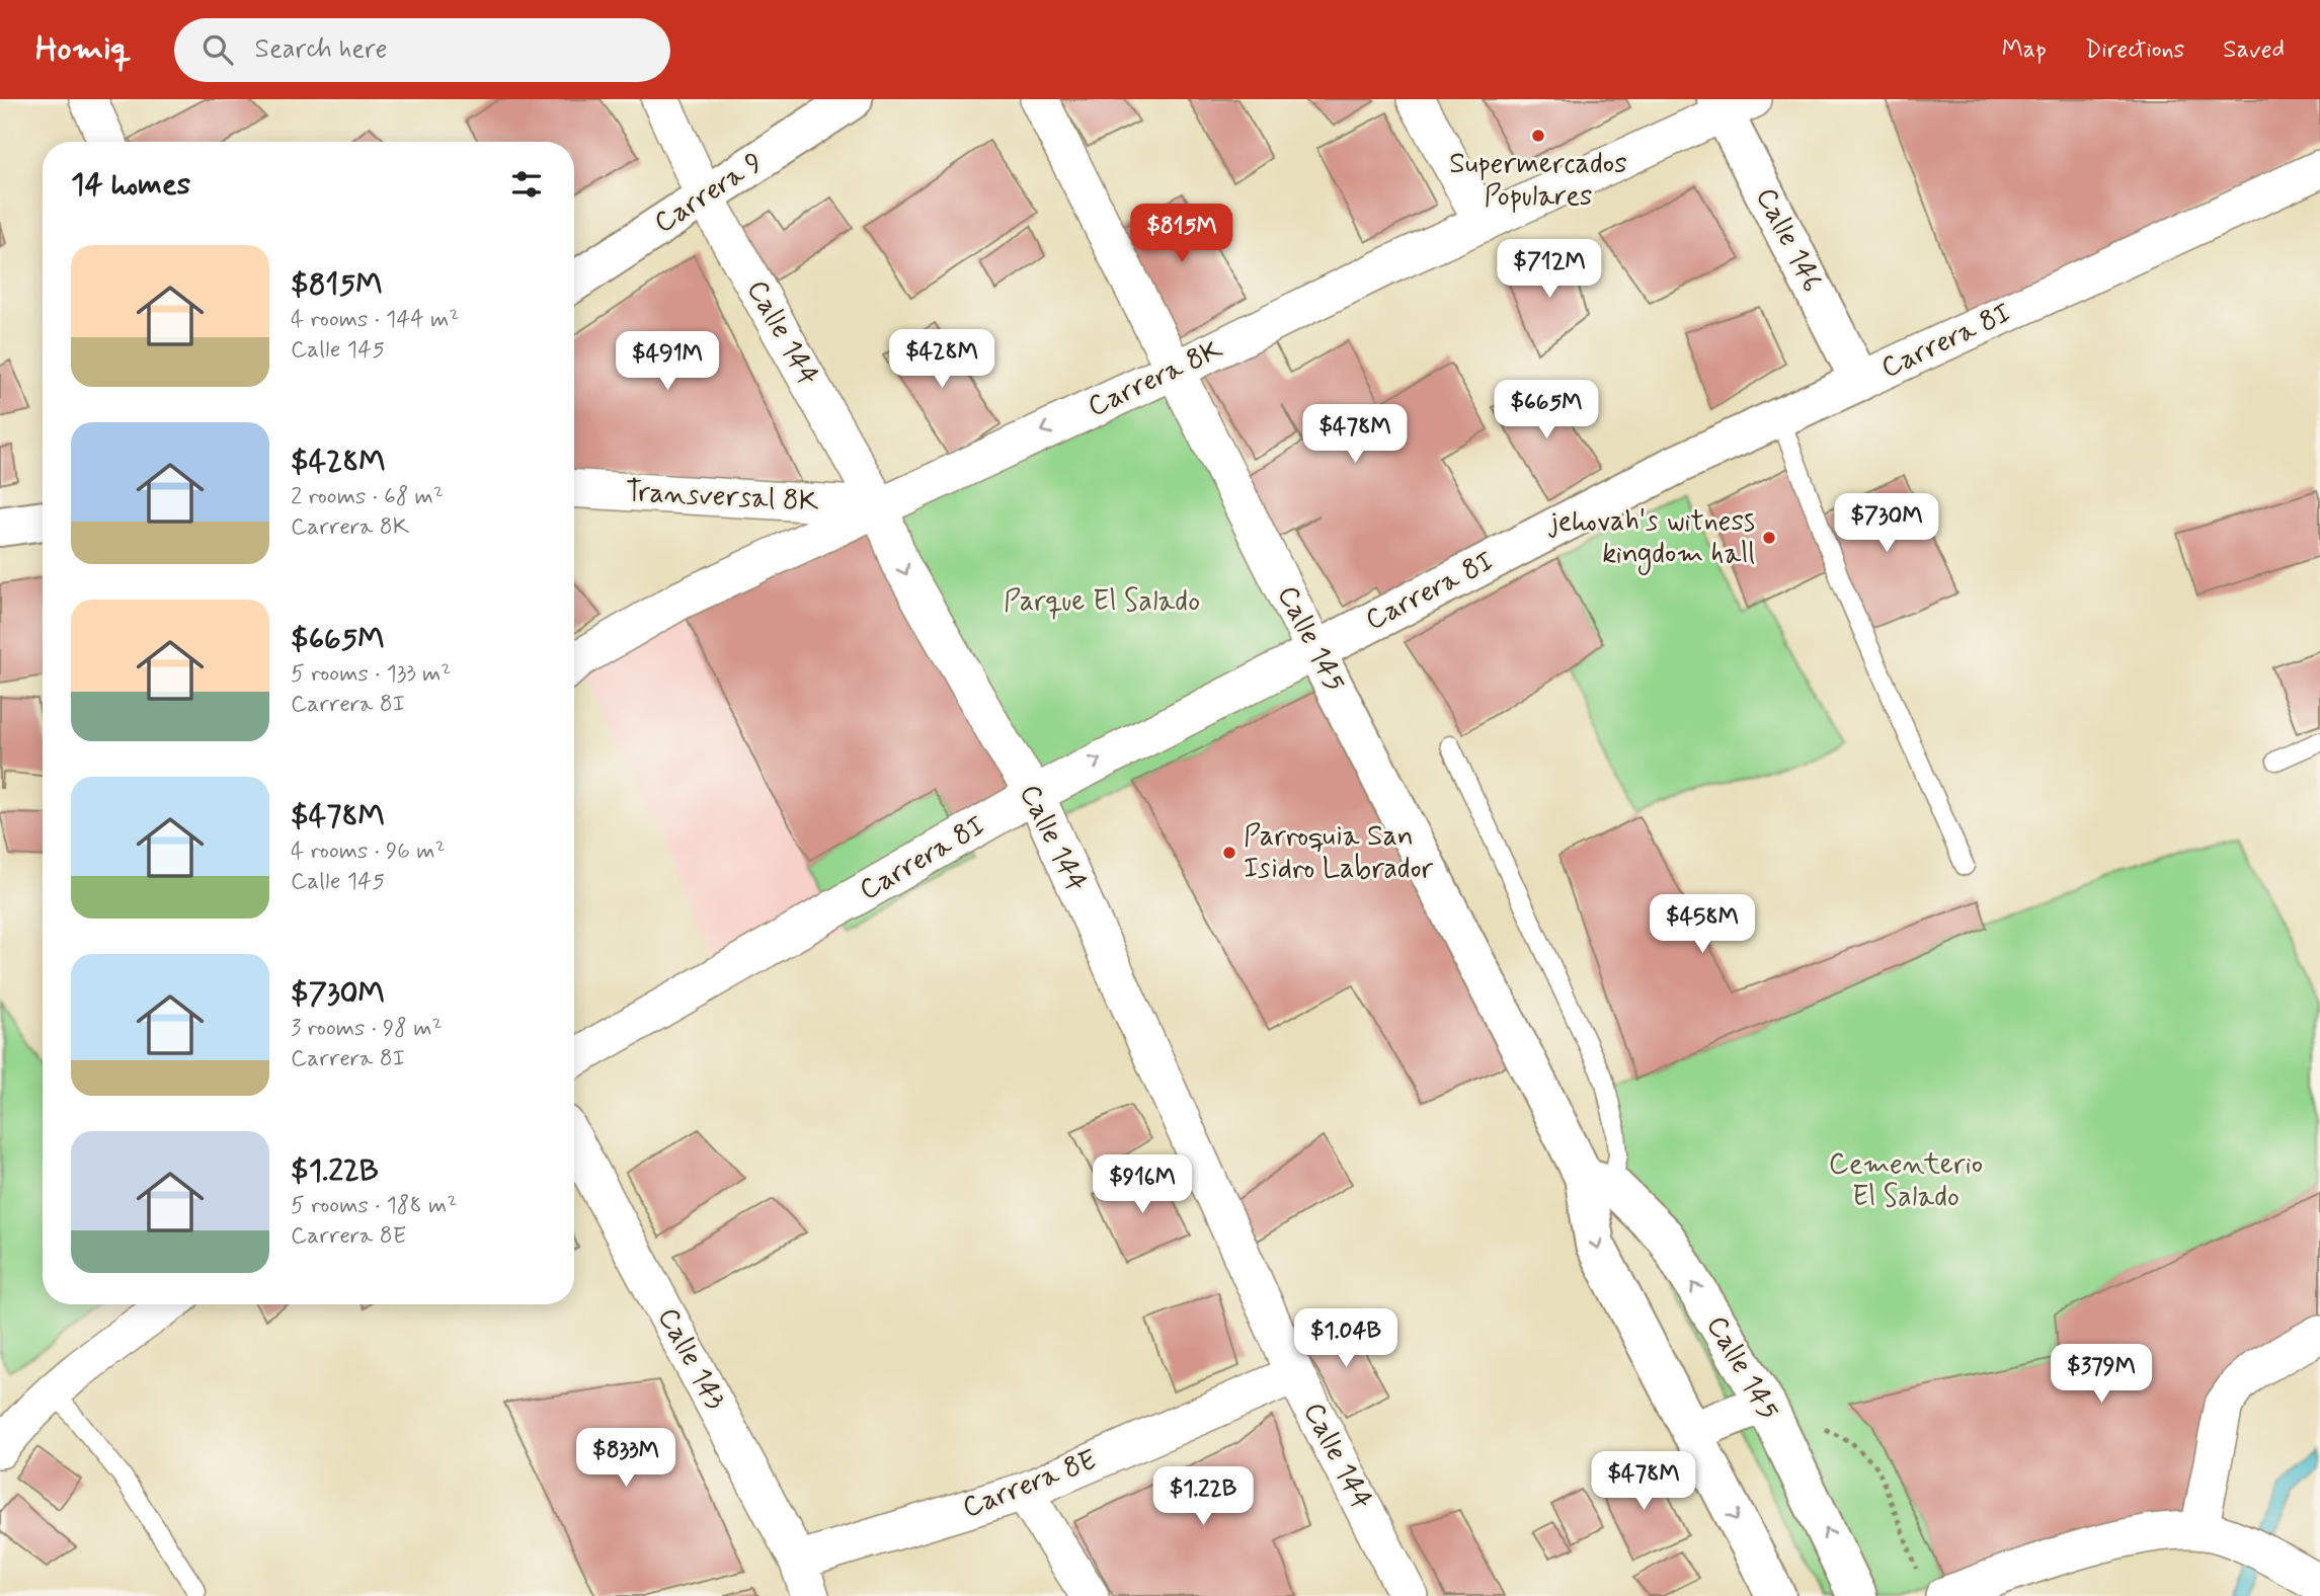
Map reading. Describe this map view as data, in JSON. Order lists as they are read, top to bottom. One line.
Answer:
{"streets":{"street":["Carrera 9","Calle 146","Calle 144","Carrera 8I","Carrera 8K","Transversal 8K","Calle 145","Calle 143","Carrera 8E"]},"crossings":[["Carrera 9","Calle 144"],["Calle 146","Carrera 8I"],["Calle 146","Carrera 8K"],["Calle 144","Carrera 8I"],["Calle 144","Carrera 8K"],["Calle 144","Transversal 8K"],["Calle 144","Carrera 8E"],["Carrera 8I","Calle 145"],["Carrera 8K","Transversal 8K"],["Carrera 8K","Calle 145"],["Calle 143","Carrera 8E"]],"parks":["Parque El Salado","Cementerio El Salado"],"places":["Supermercados Populares","jehovah's witness kingdom hall","Parroquia San Isidro Labrador"],"page":{"header":"Homiq","search":"Search here","nav":["Map","Directions","Saved"],"heading":"14 homes","price":["$815M","$712M","$428M","$491M","$665M","$478M","$730M","$458M","$916M","$1.04B","$379M","$833M","$478M","$1.22B"],"list":[{"name":"$815M","note":"4 rooms · 144 m² · Calle 145"},{"name":"$428M","note":"2 rooms · 68 m² · Carrera 8K"},{"name":"$665M","note":"5 rooms · 133 m² · Carrera 8I"},{"name":"$478M","note":"4 rooms · 96 m² · Calle 145"},{"name":"$730M","note":"3 rooms · 98 m² · Carrera 8I"},{"name":"$1.22B","note":"5 rooms · 188 m² · Carrera 8E"}]}}
